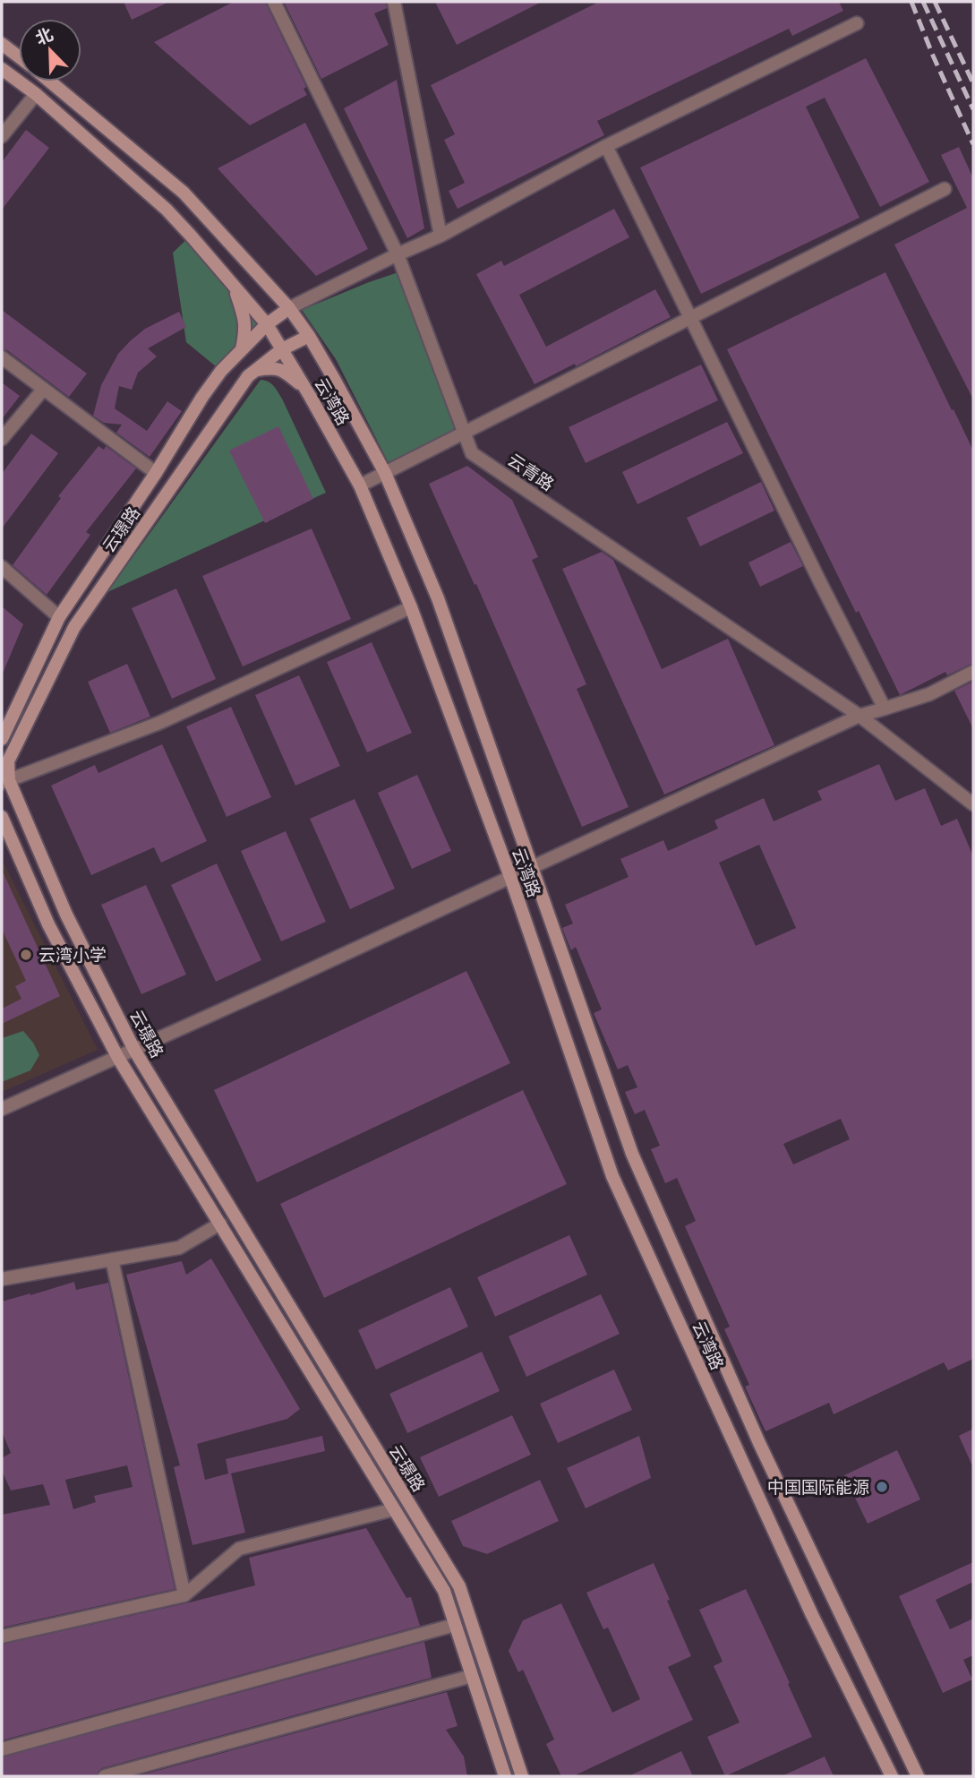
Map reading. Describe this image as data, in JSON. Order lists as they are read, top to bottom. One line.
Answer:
{"streets":{"main road":["云湾路","云璟路"],"street":["云青路"]},"crossings":[["云湾路","云璟路"]],"places":["云湾小学","中国国际能源"],"north":"top left"}
